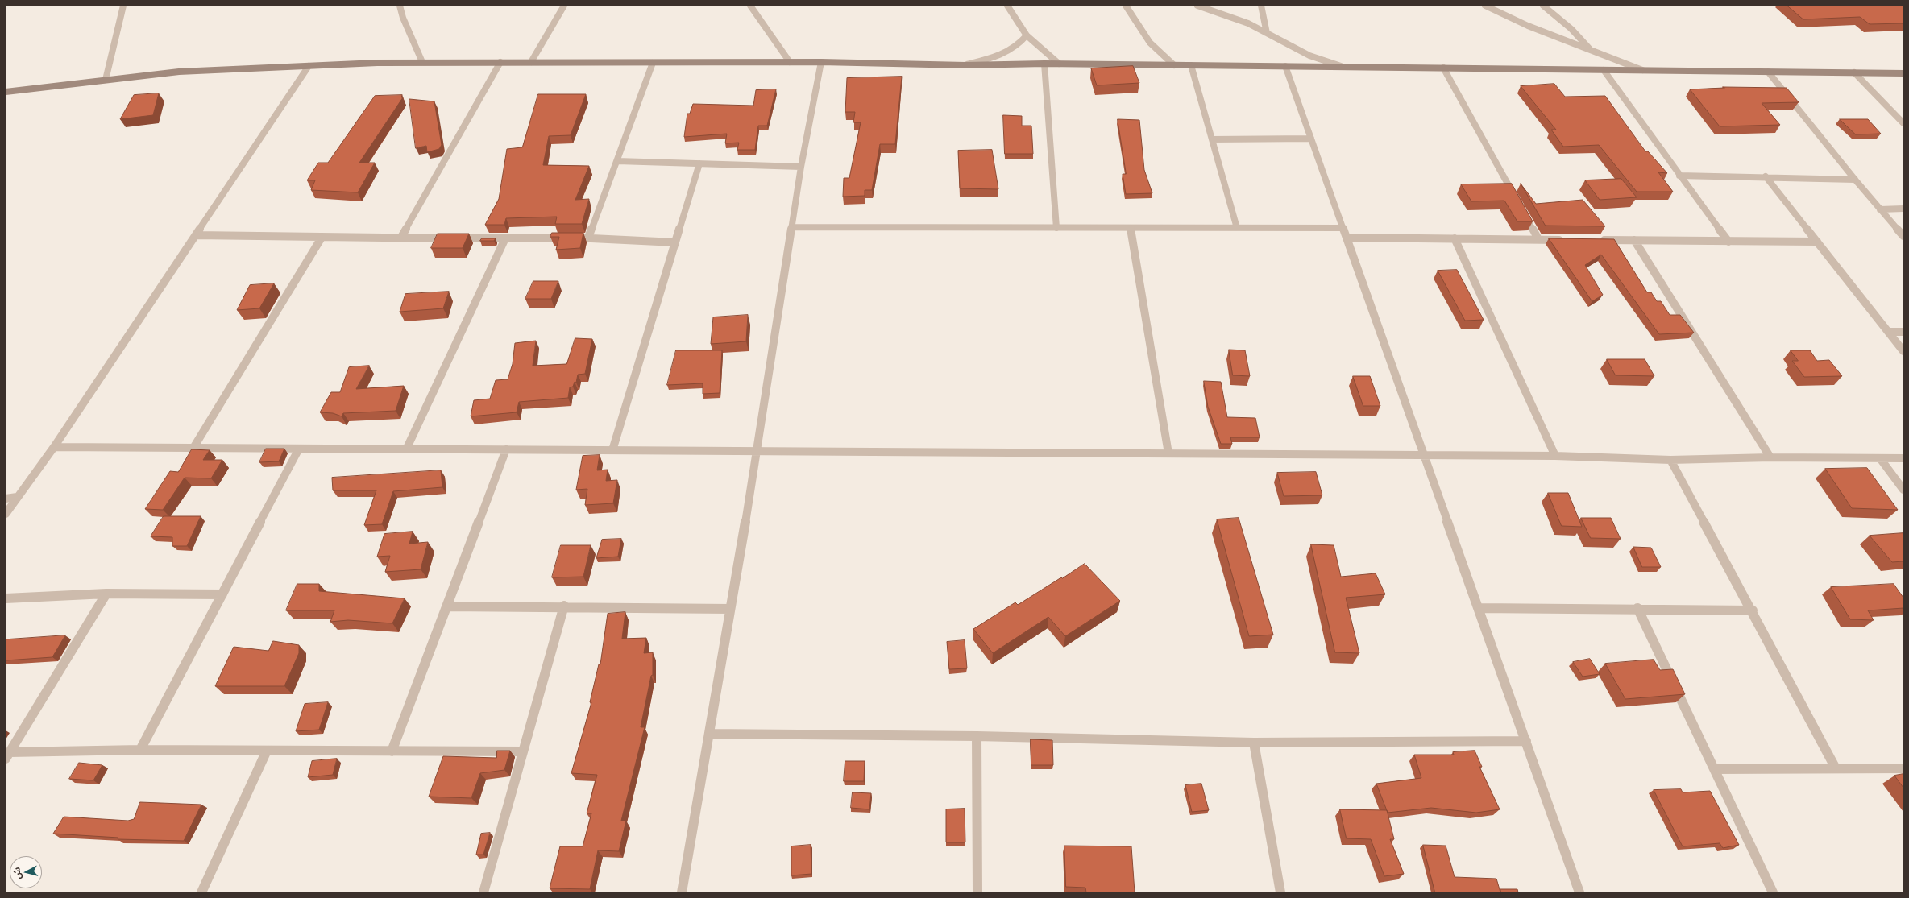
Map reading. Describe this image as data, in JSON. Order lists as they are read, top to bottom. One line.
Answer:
{"north":"left"}
